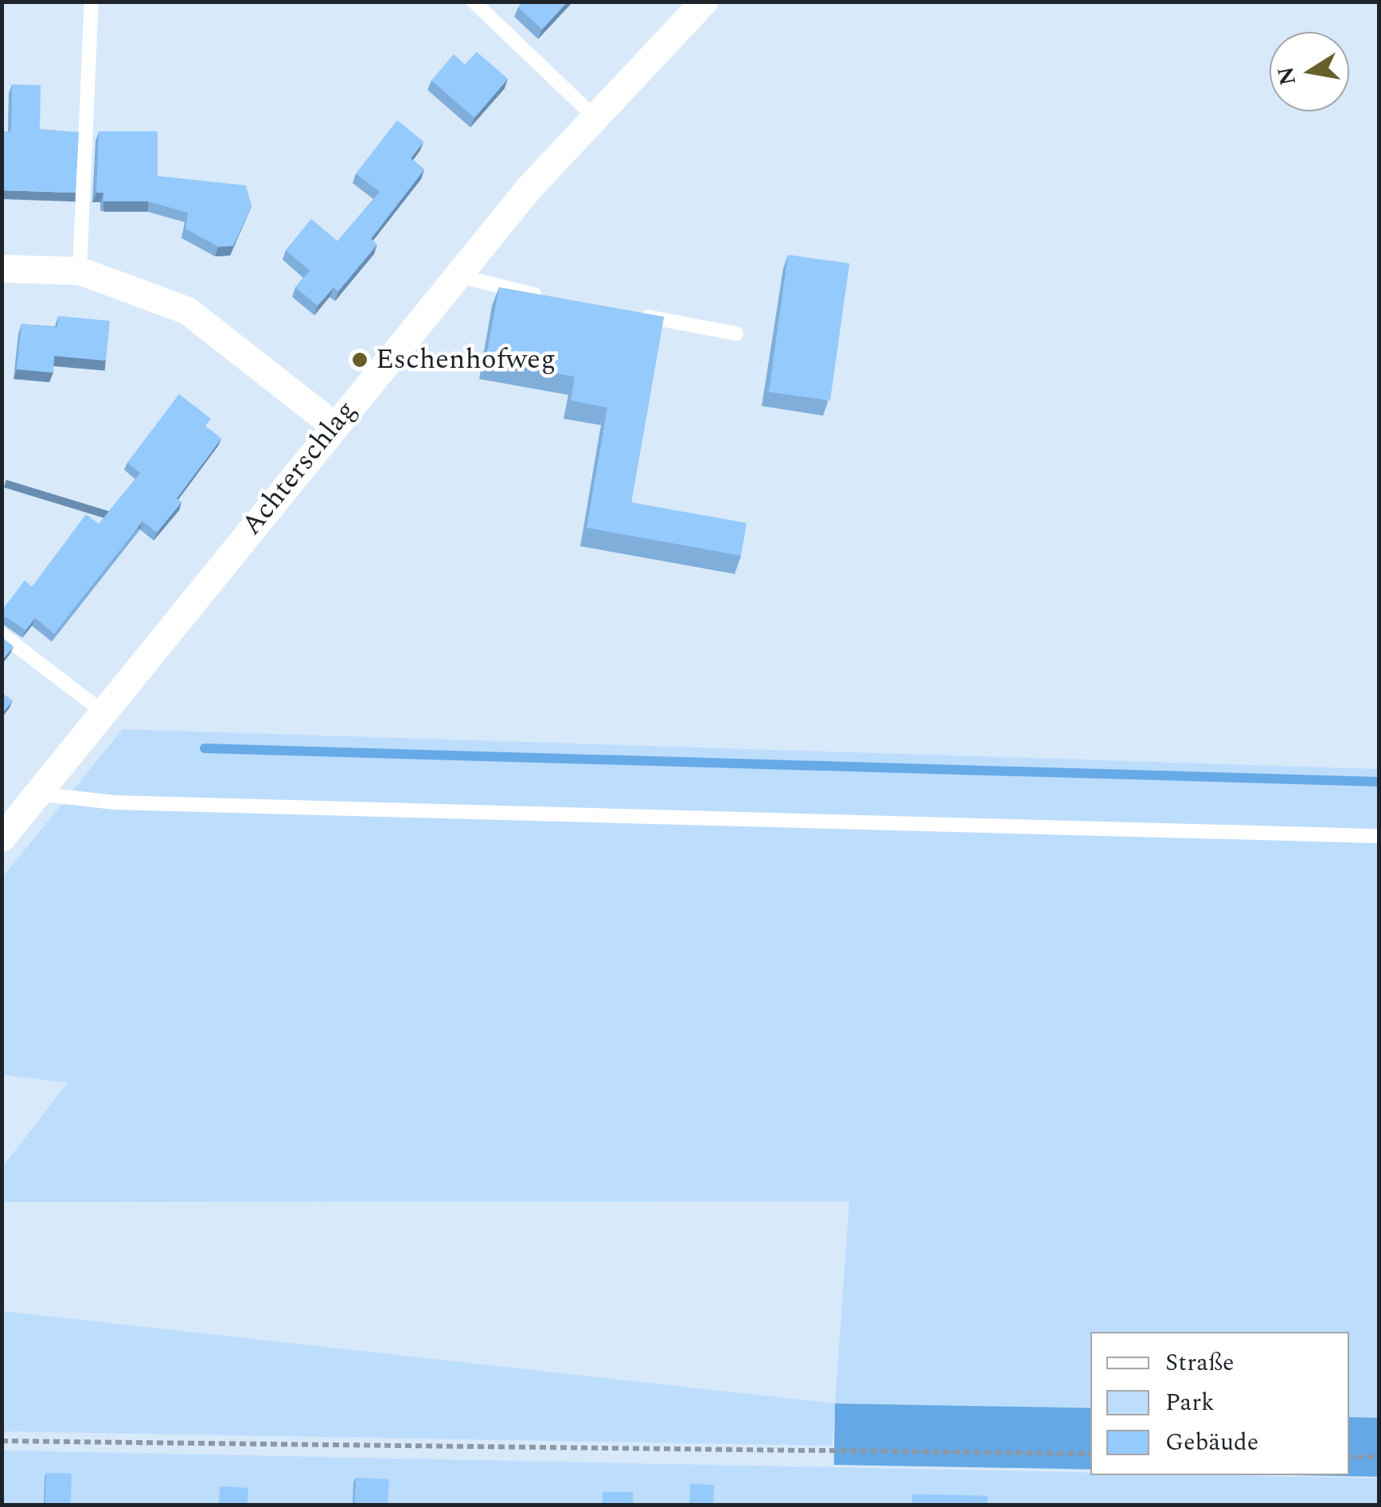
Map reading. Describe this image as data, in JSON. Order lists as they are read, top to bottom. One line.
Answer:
{"streets":{"street":["Achterschlag"]},"places":["Eschenhofweg"],"legend":["Straße","Park","Gebäude"],"north":"left"}
